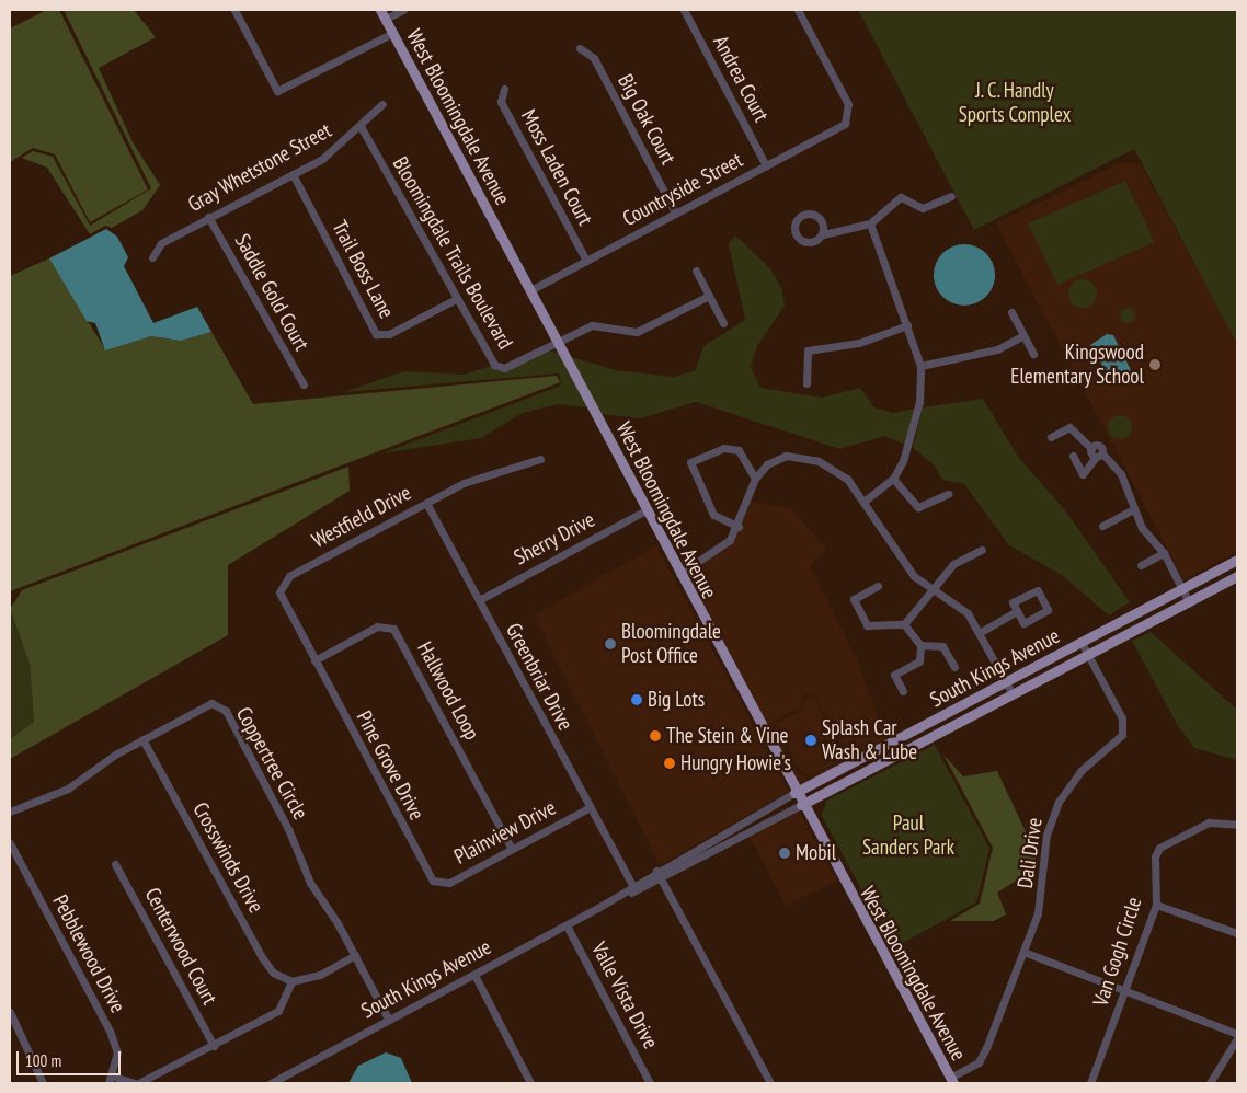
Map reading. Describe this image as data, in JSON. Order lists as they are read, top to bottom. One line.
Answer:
{"streets":{"main road":["West Bloomingdale Avenue","South Kings Avenue"],"street":["Andrea Court","Big Oak Court","Gray Whetstone Street","Moss Laden Court","Countryside Street","Bloomingdale Trails Boulevard","Trail Boss Lane","Saddle Gold Court","Westfield Drive","Sherry Drive","Greenbriar Drive","Hallwood Loop","Coppertree Circle","Pine Grove Drive","Plainview Drive","Dali Drive","Crosswinds Drive","Centerwood Court","Van Gogh Circle","Pebblewood Drive","Valle Vista Drive"]},"crossings":[["Andrea Court","Countryside Street"],["West Bloomingdale Avenue","Countryside Street"],["West Bloomingdale Avenue","Bloomingdale Trails Boulevard"],["West Bloomingdale Avenue","Sherry Drive"],["West Bloomingdale Avenue","South Kings Avenue"],["West Bloomingdale Avenue","Dali Drive"],["Big Oak Court","Countryside Street"],["Gray Whetstone Street","Bloomingdale Trails Boulevard"],["Gray Whetstone Street","Trail Boss Lane"],["Gray Whetstone Street","Saddle Gold Court"],["Moss Laden Court","Countryside Street"],["Bloomingdale Trails Boulevard","Trail Boss Lane"],["Westfield Drive","Greenbriar Drive"],["Westfield Drive","Hallwood Loop"],["Westfield Drive","Pine Grove Drive"],["Sherry Drive","Greenbriar Drive"],["South Kings Avenue","Greenbriar Drive"],["South Kings Avenue","Coppertree Circle"],["South Kings Avenue","Dali Drive"],["South Kings Avenue","Valle Vista Drive"],["Greenbriar Drive","Plainview Drive"],["Hallwood Loop","Pine Grove Drive"],["Hallwood Loop","Plainview Drive"],["Coppertree Circle","Crosswinds Drive"],["Pine Grove Drive","Plainview Drive"]],"parks":["J. C. Handly Sports Complex","Paul Sanders Park"],"places":["Kingswood Elementary School","Bloomingdale Post Office","Big Lots","The Stein & Vine","Splash Car Wash & Lube","Hungry Howie's","Mobil"],"scale_bar":"100 m"}
